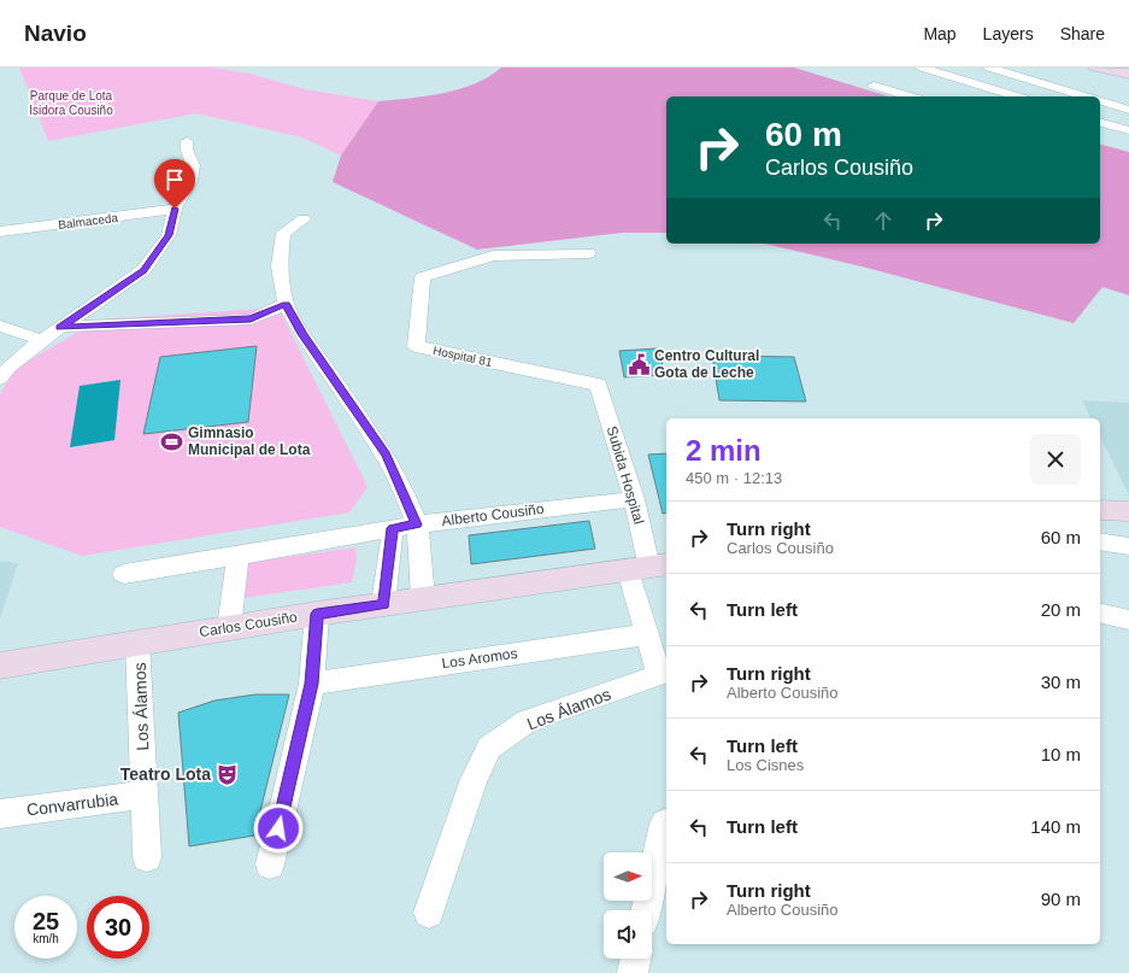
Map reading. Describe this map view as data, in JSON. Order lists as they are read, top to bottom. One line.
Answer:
{"streets":{"main road":["Carlos Cousiño"],"street":["Balmaceda","Hospital 81","Subida Hospital","Alberto Cousiño","Los Aromos","Los Álamos","Convarrubia"]},"crossings":[["Hospital 81","Subida Hospital"],["Subida Hospital","Alberto Cousiño"],["Subida Hospital","Carlos Cousiño"],["Subida Hospital","Los Álamos"],["Carlos Cousiño","Los Álamos"],["Los Aromos","Los Álamos"],["Los Álamos","Convarrubia"]],"parks":["Parque de Lota Isidora Cousiño"],"places":{"public building":["Centro Cultural Gota de Leche"],"sports":["Gimnasio Municipal de Lota"],"theatre":["Teatro Lota"]},"north":"right","page":{"header":"Navio","nav":["Map","Layers","Share"],"turn":["60 m","Carlos Cousiño"],"heading":["2 min","450 m · 12:13"],"list":[{"name":"Turn right","note":"Carlos Cousiño","value":"60 m"},{"name":"Turn left","value":"20 m"},{"name":"Turn right","note":"Alberto Cousiño","value":"30 m"},{"name":"Turn left","note":"Los Cisnes","value":"10 m"},{"name":"Turn left","value":"140 m"},{"name":"Turn right","note":"Alberto Cousiño","value":"90 m"}],"speed":"25 km/h","limit":"30"}}
